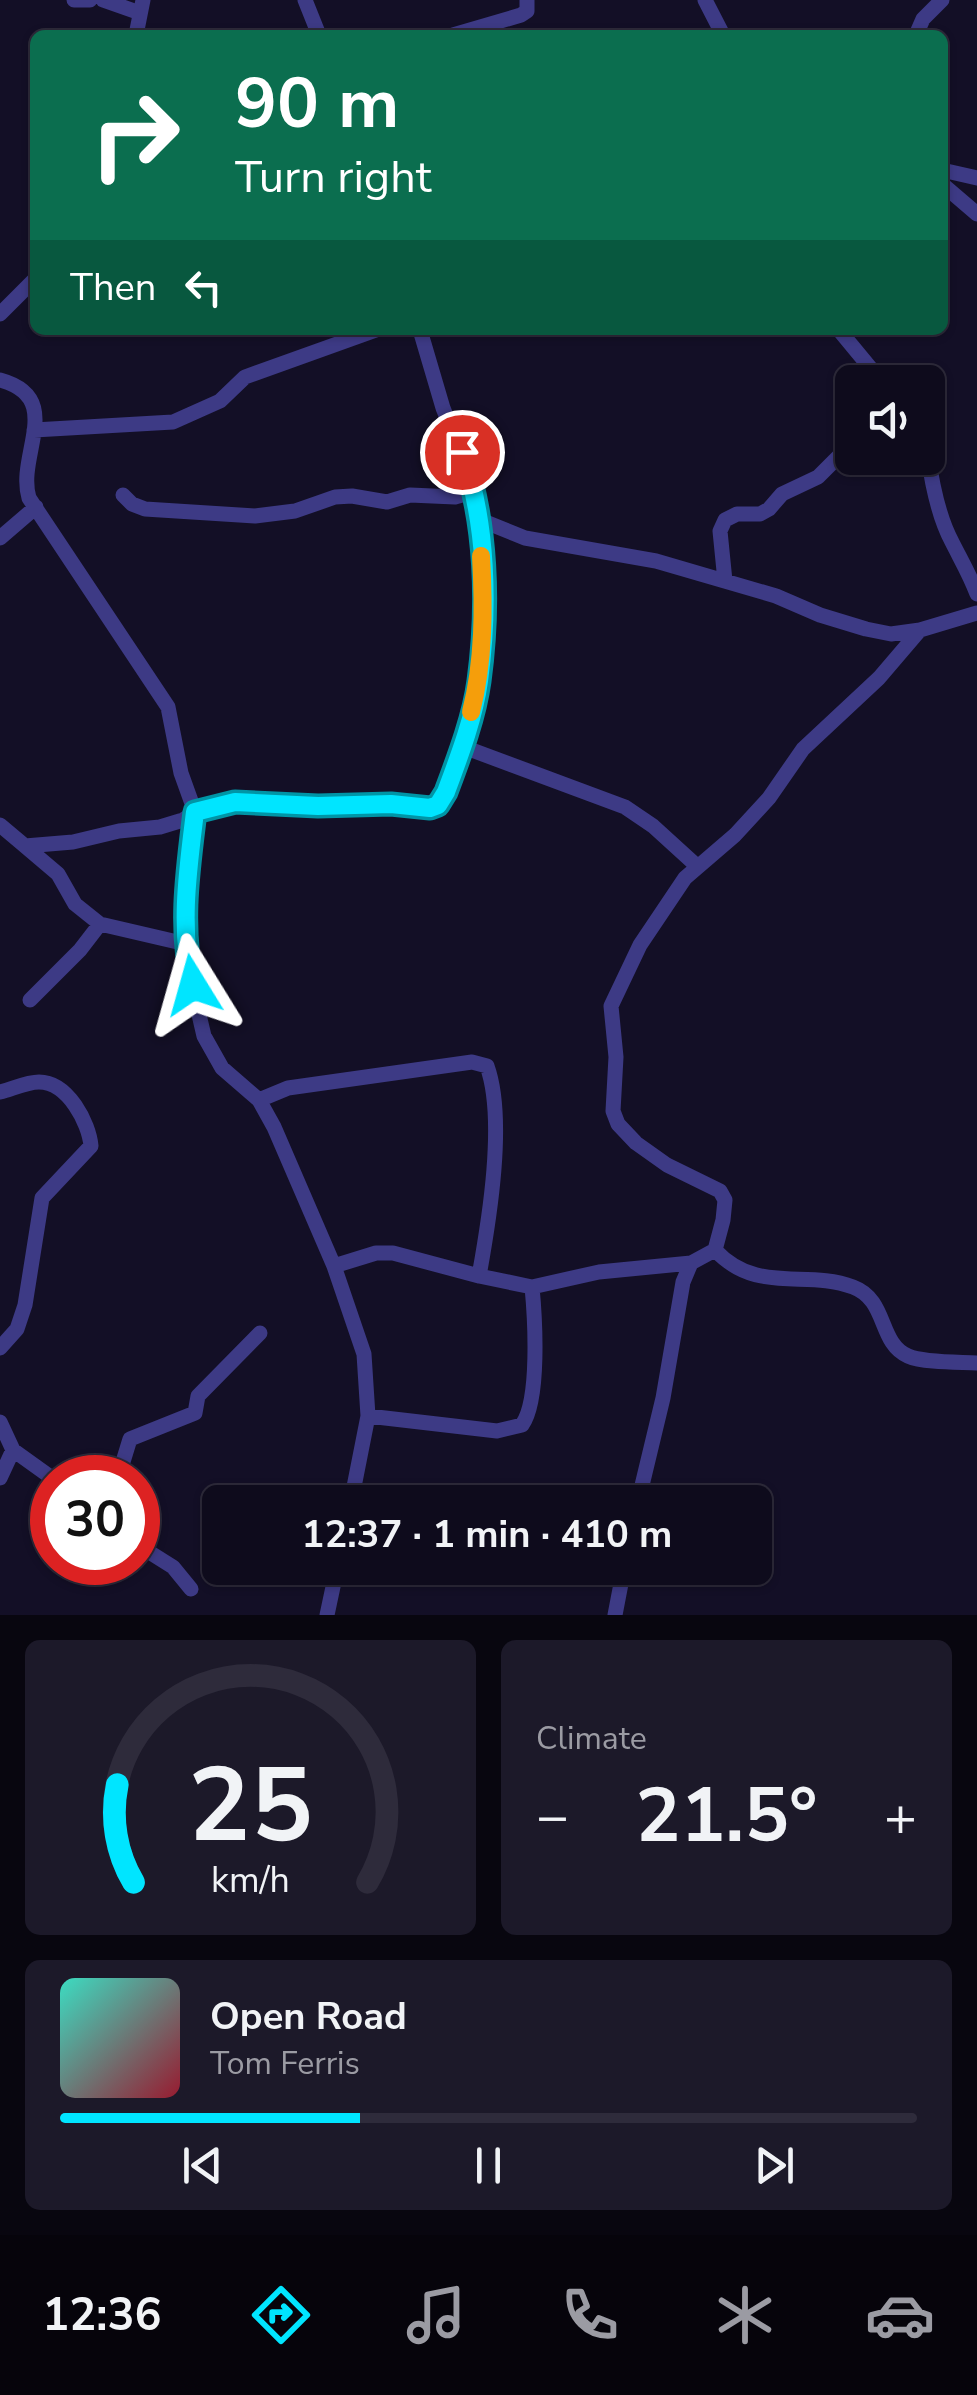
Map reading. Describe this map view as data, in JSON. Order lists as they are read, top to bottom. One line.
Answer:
{"page":{"turn":["90 m","Turn right"],"then":"Then","limit":"30","trip":"12:37 · 1 min · 410 m","tile":"Climate","heat":["−","21.5°","+"],"song":["Open Road","Tom Ferris"],"tabs":"12:36","gauge":["25","km/h"]}}
